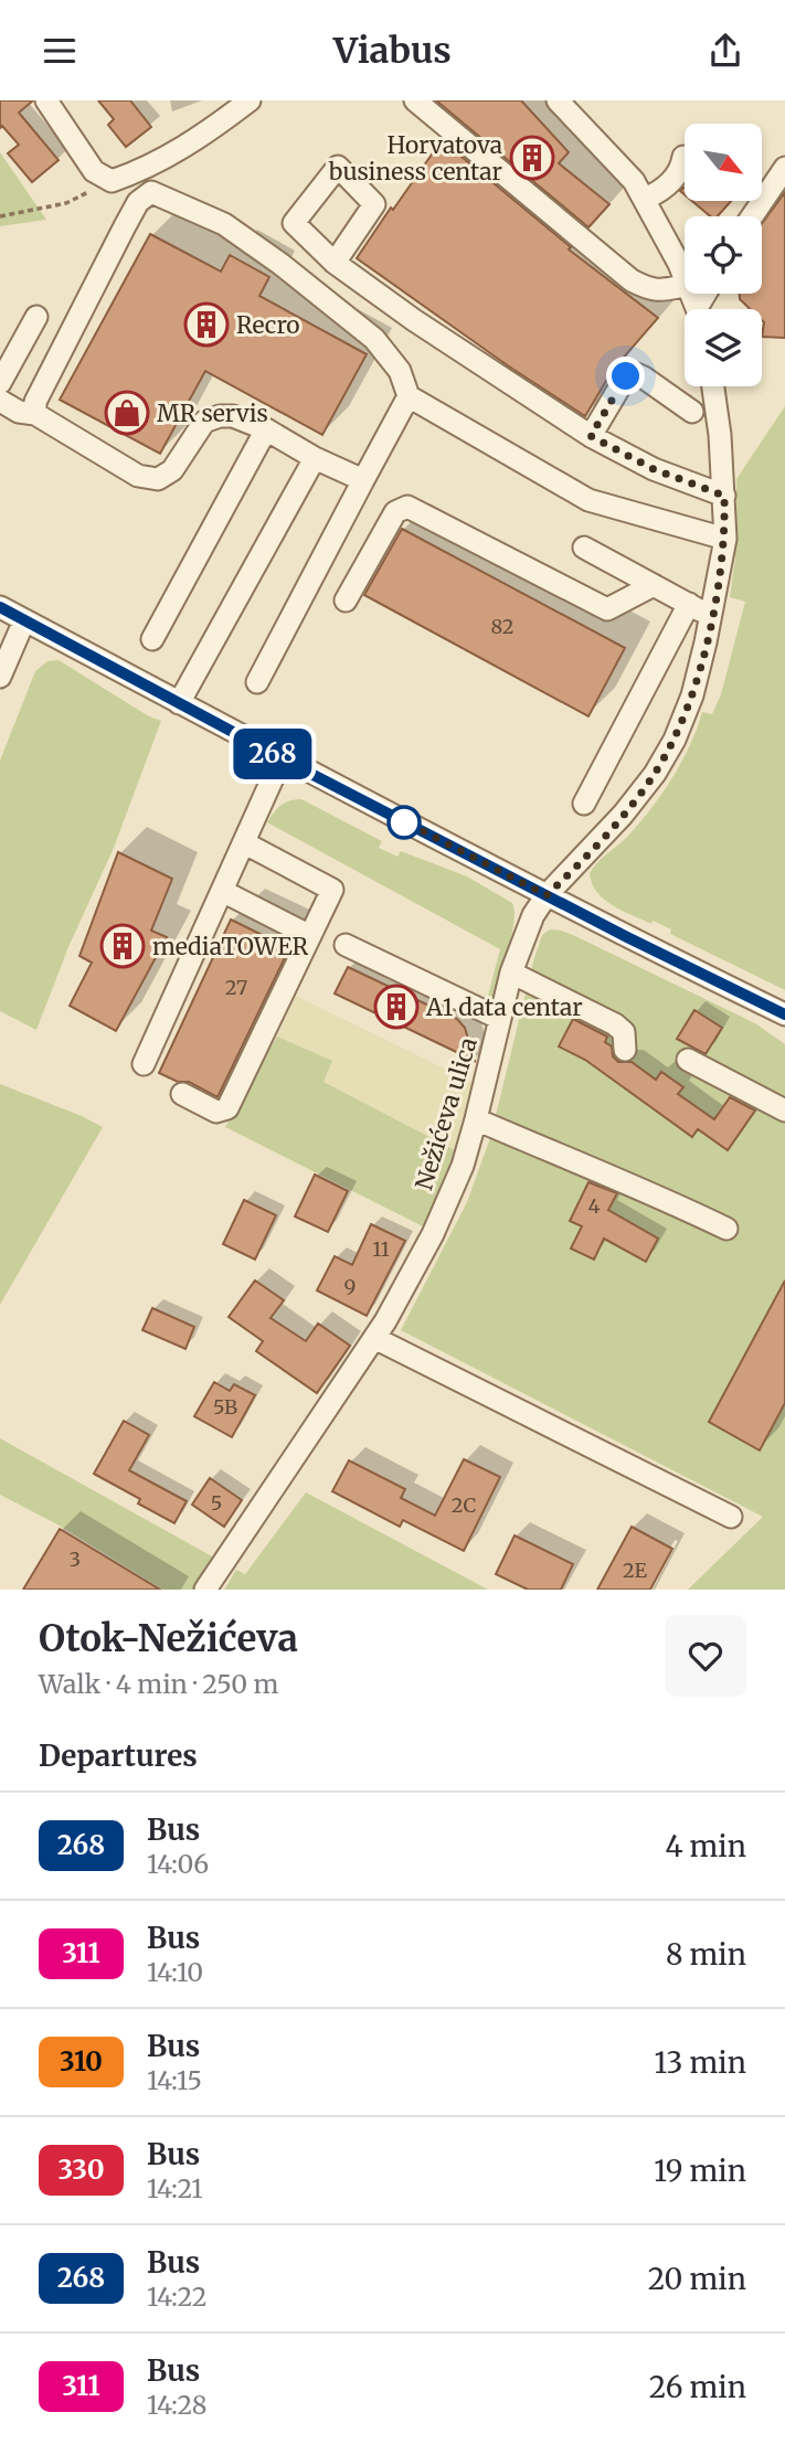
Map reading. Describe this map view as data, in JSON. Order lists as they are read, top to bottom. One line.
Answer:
{"streets":{"street":["Nežićeva ulica"]},"places":{"building":["Horvatova business centar","Recro","mediaTOWER","A1 data centar"],"shop":["MR servis"]},"lines":["bus line 268"],"house_numbers":["82","27","4","11","9","5B","5","2C","3","2E"],"north":"bottom right","page":{"header":"Viabus","on_map":"268","heading":[["Otok-Nežićeva","Walk · 4 min · 250 m"],"Departures"],"list":[{"mark":"268","name":"Bus","note":"14:06","value":"4 min"},{"mark":"311","name":"Bus","note":"14:10","value":"8 min"},{"mark":"310","name":"Bus","note":"14:15","value":"13 min"},{"mark":"330","name":"Bus","note":"14:21","value":"19 min"},{"mark":"268","name":"Bus","note":"14:22","value":"20 min"},{"mark":"311","name":"Bus","note":"14:28","value":"26 min"}]}}
